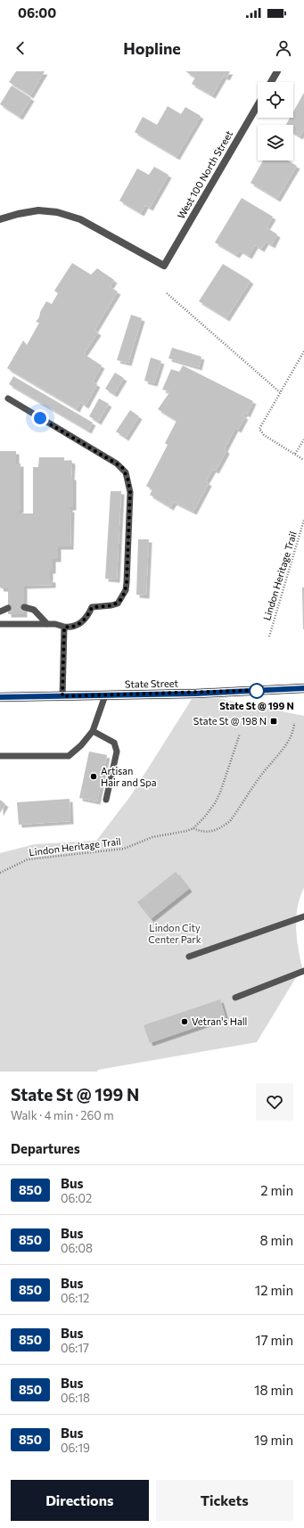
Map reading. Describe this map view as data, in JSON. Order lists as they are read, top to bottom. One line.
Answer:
{"streets":{"main road":["State Street"],"street":["West 100 North Street"],"path":["Lindon Heritage Trail"]},"parks":["Lindon City Center Park"],"places":{"other":["State St @ 199 N","Artisan Hair and Spa","Vetran's Hall"],"transit":["State St @ 198 N"]},"lines":["bus line 850"],"page":{"status":"06:00","header":"Hopline","heading":[["State St @ 199 N","Walk · 4 min · 260 m"],"Departures"],"list":[{"mark":"850","name":"Bus","note":"06:02","value":"2 min"},{"mark":"850","name":"Bus","note":"06:08","value":"8 min"},{"mark":"850","name":"Bus","note":"06:12","value":"12 min"},{"mark":"850","name":"Bus","note":"06:17","value":"17 min"},{"mark":"850","name":"Bus","note":"06:18","value":"18 min"},{"mark":"850","name":"Bus","note":"06:19","value":"19 min"}],"buttons":["Directions","Tickets"]}}
